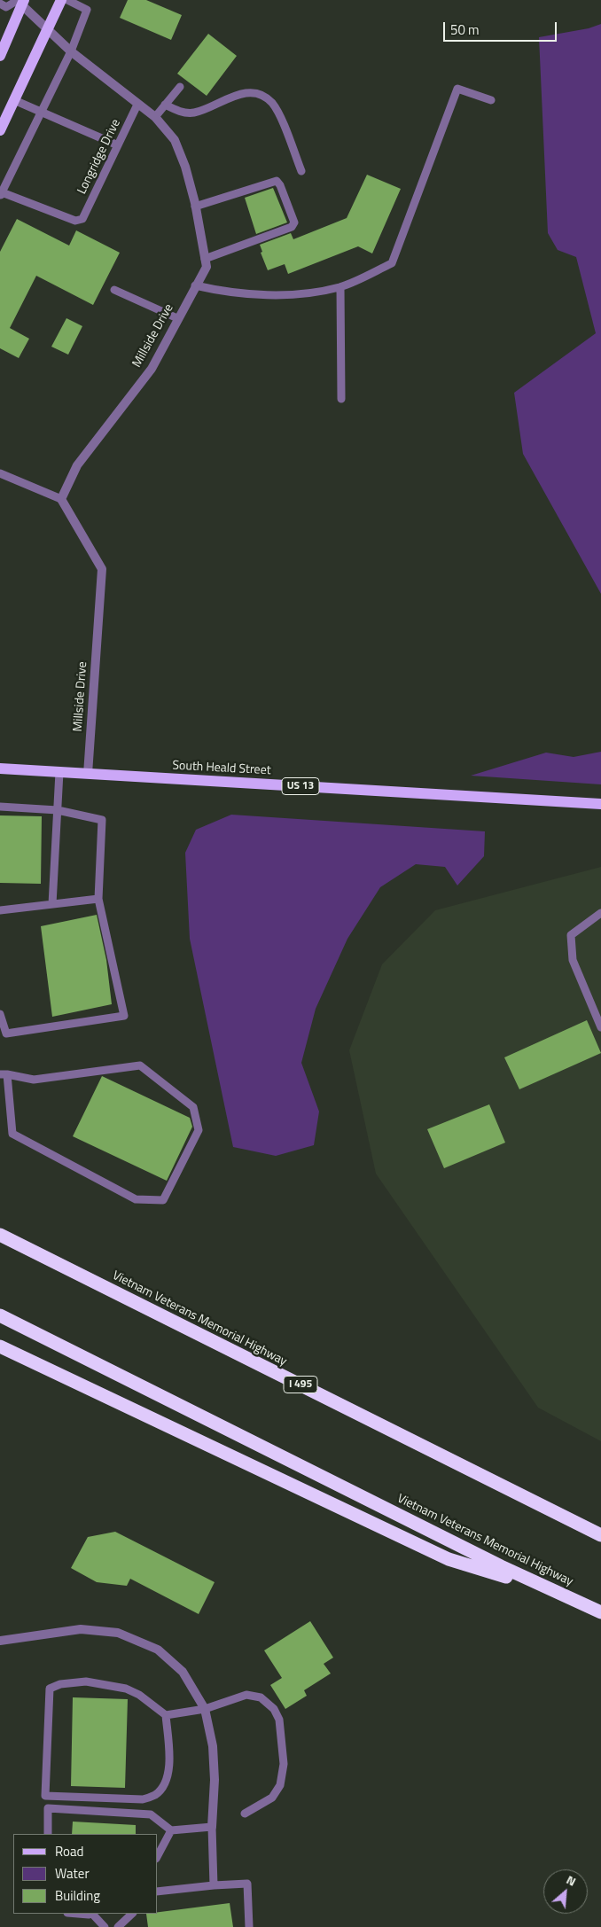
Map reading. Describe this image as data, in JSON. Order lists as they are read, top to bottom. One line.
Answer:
{"streets":{"highway":["Vietnam Veterans Memorial Highway","I 495"],"main road":["South Heald Street","US 13"],"street":["Millside Drive"],"lane":["Longridge Drive"]},"crossings":[["Longridge Drive","Millside Drive"],["Millside Drive","South Heald Street"]],"legend":["Road","Water","Building"],"scale_bar":"50 m","north":"top right"}
